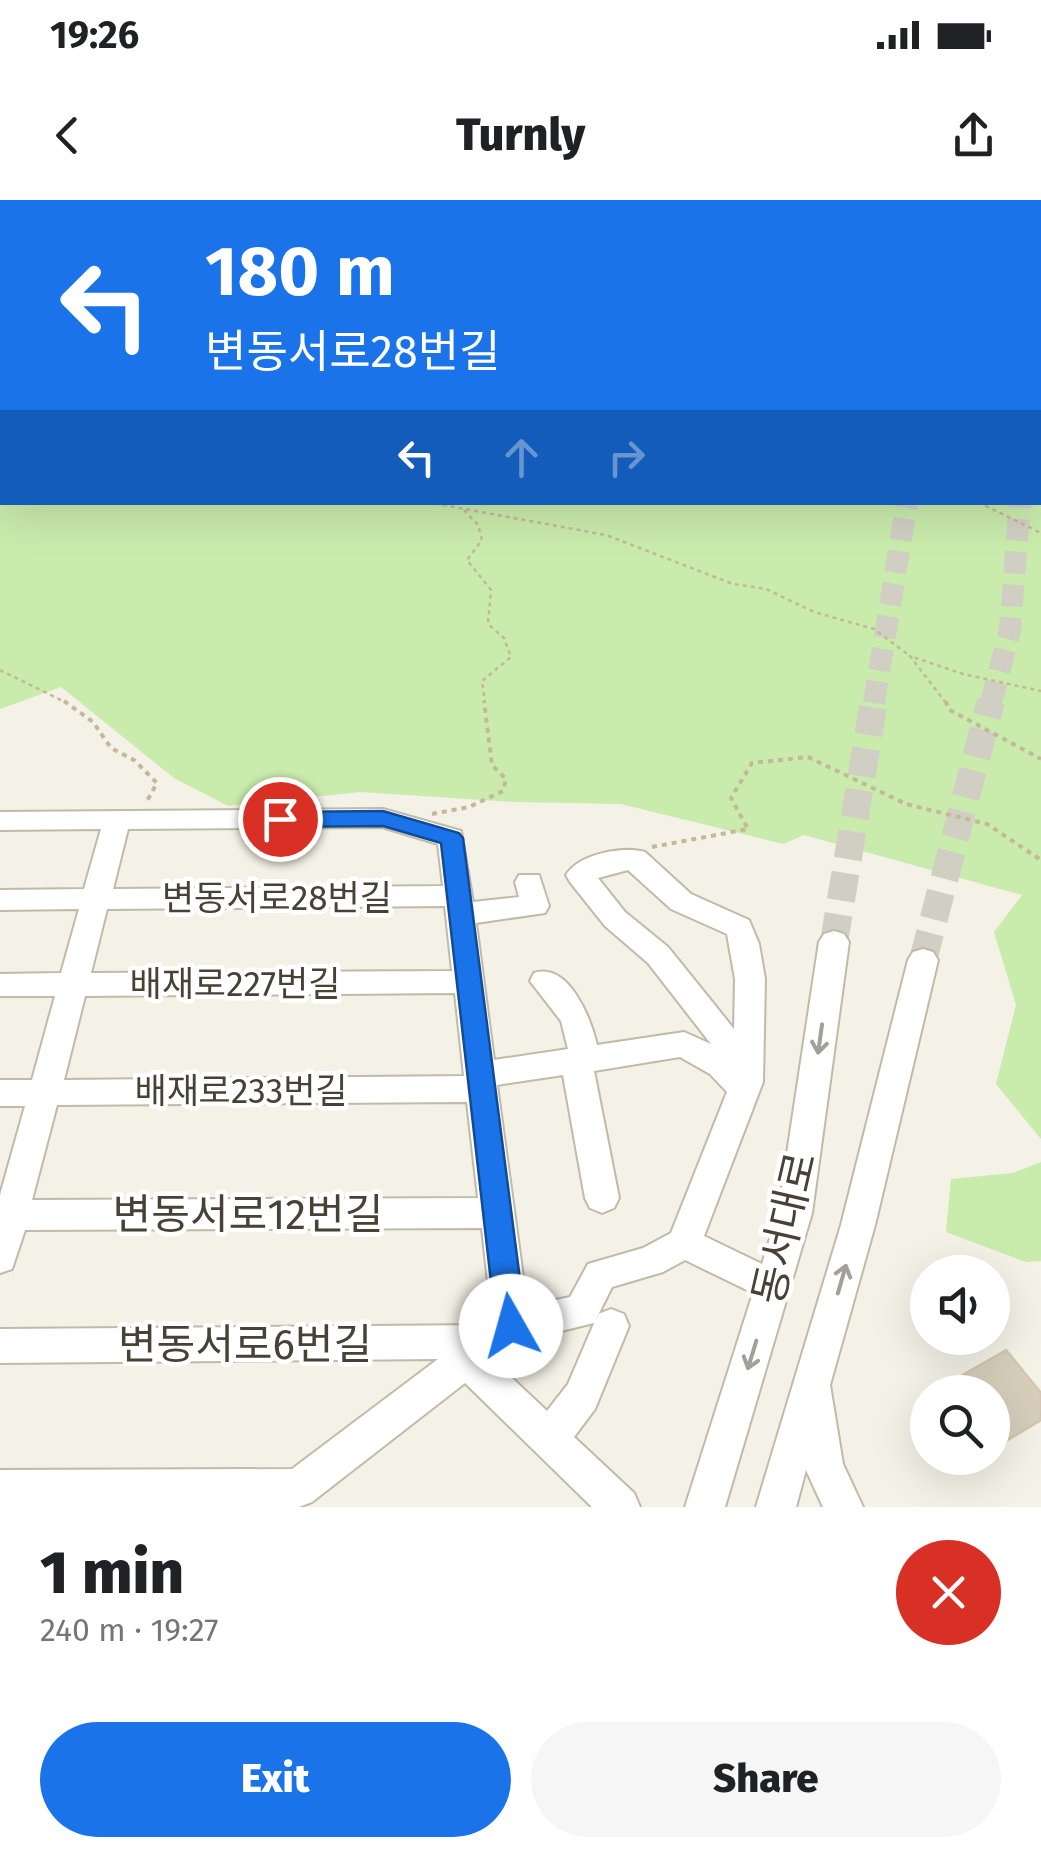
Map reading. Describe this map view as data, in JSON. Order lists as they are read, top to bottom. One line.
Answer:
{"streets":{"street":["변동서로28번길","배재로227번길","배재로233번길","변동서로12번길","동서대로","변동서로6번길"]},"page":{"status":"19:26","header":"Turnly","turn":["180 m","변동서로28번길"],"heading":["1 min","240 m · 19:27"],"buttons":["Exit","Share"]}}
